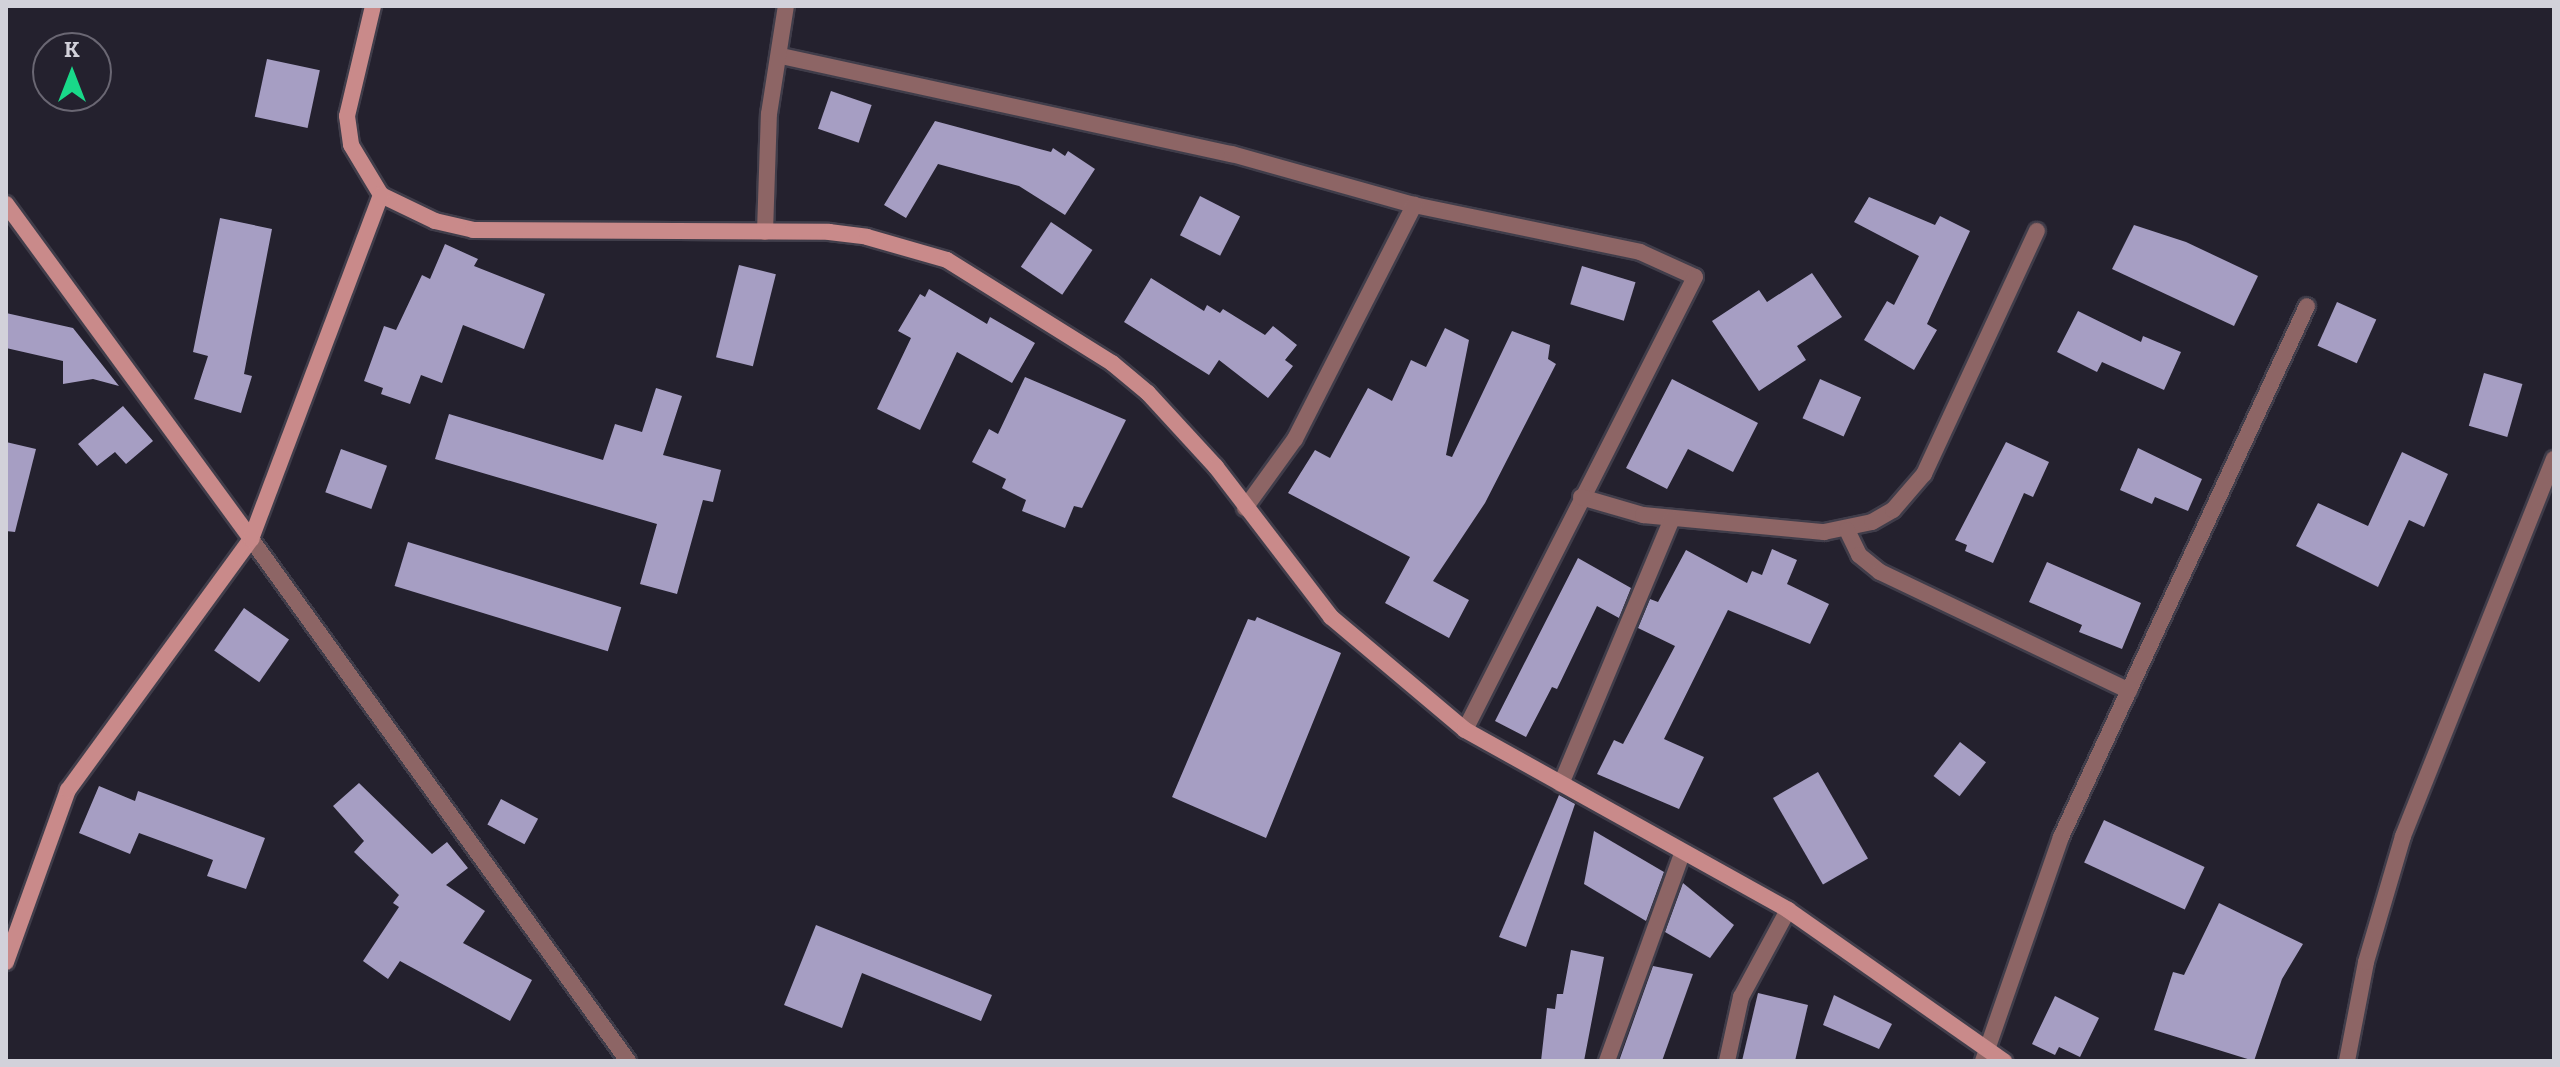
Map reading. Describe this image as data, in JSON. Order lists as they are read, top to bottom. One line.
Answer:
{"north":"top"}
